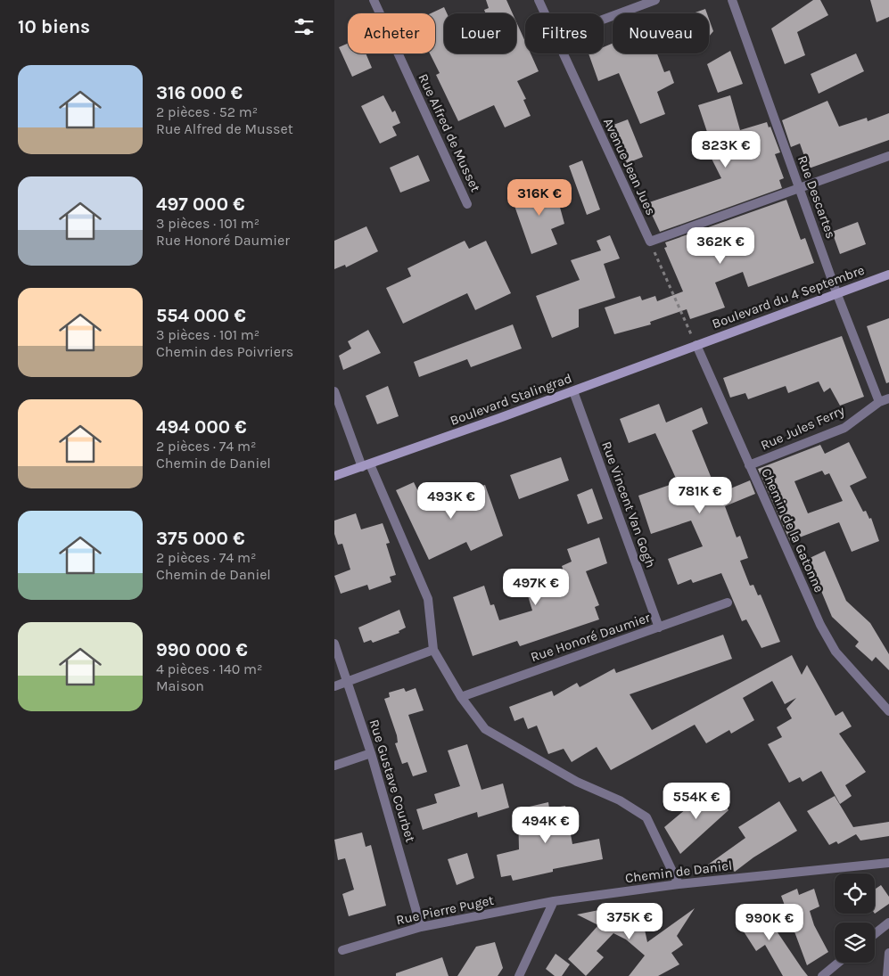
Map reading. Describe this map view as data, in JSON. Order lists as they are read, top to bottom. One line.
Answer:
{"streets":{"street":["Rue Alfred de Musset","Avenue Jean Jues","Rue Descartes","Boulevard du 4 Septembre","Boulevard Stalingrad","Rue Jules Ferry","Rue Vincent Van Gogh","Chemin de la Gatonne","Rue Honoré Daumier","Rue Gustave Courbet","Chemin de Daniel","Rue Pierre Puget"]},"crossings":[["Rue Descartes","Boulevard du 4 Septembre"],["Rue Descartes","Rue Jules Ferry"],["Boulevard du 4 Septembre","Boulevard Stalingrad"],["Boulevard du 4 Septembre","Chemin de la Gatonne"],["Boulevard Stalingrad","Rue Vincent Van Gogh"],["Boulevard Stalingrad","Chemin de la Gatonne"],["Rue Jules Ferry","Chemin de la Gatonne"],["Rue Vincent Van Gogh","Rue Honoré Daumier"],["Rue Gustave Courbet","Rue Pierre Puget"],["Chemin de Daniel","Rue Pierre Puget"]],"page":{"heading":"10 biens","chip":["Acheter","Louer","Filtres","Nouveau"],"list":[{"name":"316 000 €","note":"2 pièces · 52 m² · Rue Alfred de Musset"},{"name":"497 000 €","note":"3 pièces · 101 m² · Rue Honoré Daumier"},{"name":"554 000 €","note":"3 pièces · 101 m² · Chemin des Poivriers"},{"name":"494 000 €","note":"2 pièces · 74 m² · Chemin de Daniel"},{"name":"375 000 €","note":"2 pièces · 74 m² · Chemin de Daniel"},{"name":"990 000 €","note":"4 pièces · 140 m² · Maison"}],"price":["823K €","316K €","362K €","781K €","493K €","497K €","554K €","494K €","375K €","990K €"]}}
